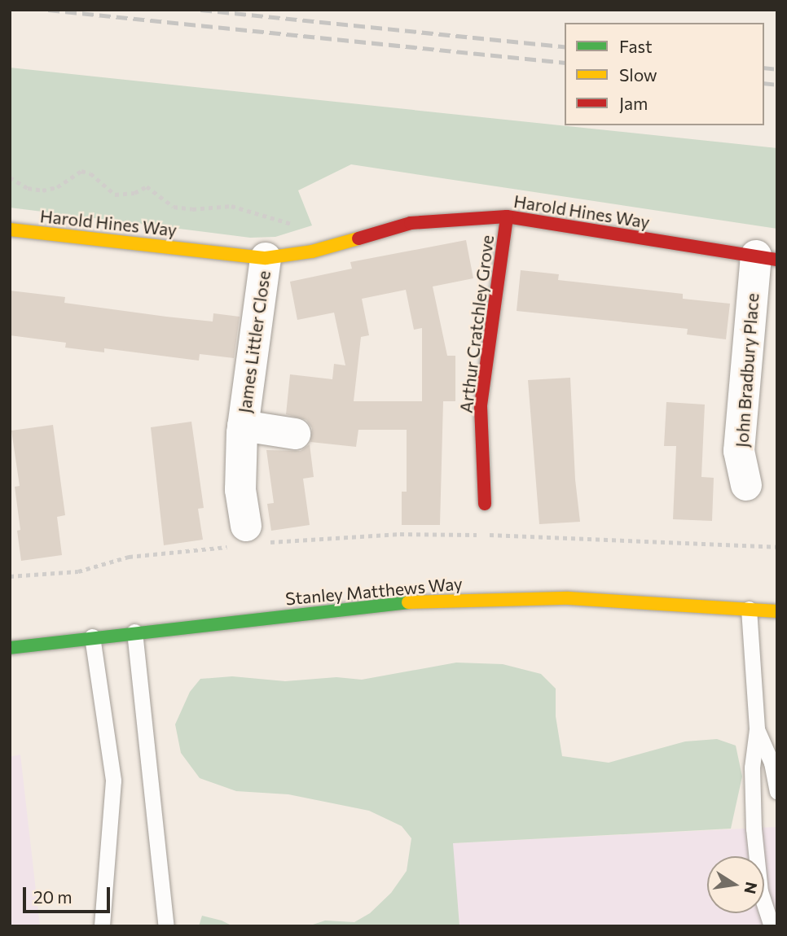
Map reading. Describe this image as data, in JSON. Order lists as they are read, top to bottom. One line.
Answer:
{"streets":{"street":["Harold Hines Way","Arthur Cratchley Grove","James Littler Close","John Bradbury Place","Stanley Matthews Way"]},"crossings":[["Harold Hines Way","Arthur Cratchley Grove"],["Harold Hines Way","James Littler Close"],["Harold Hines Way","John Bradbury Place"]],"legend":["Fast","Slow","Jam"],"scale_bar":"20 m","north":"right"}
